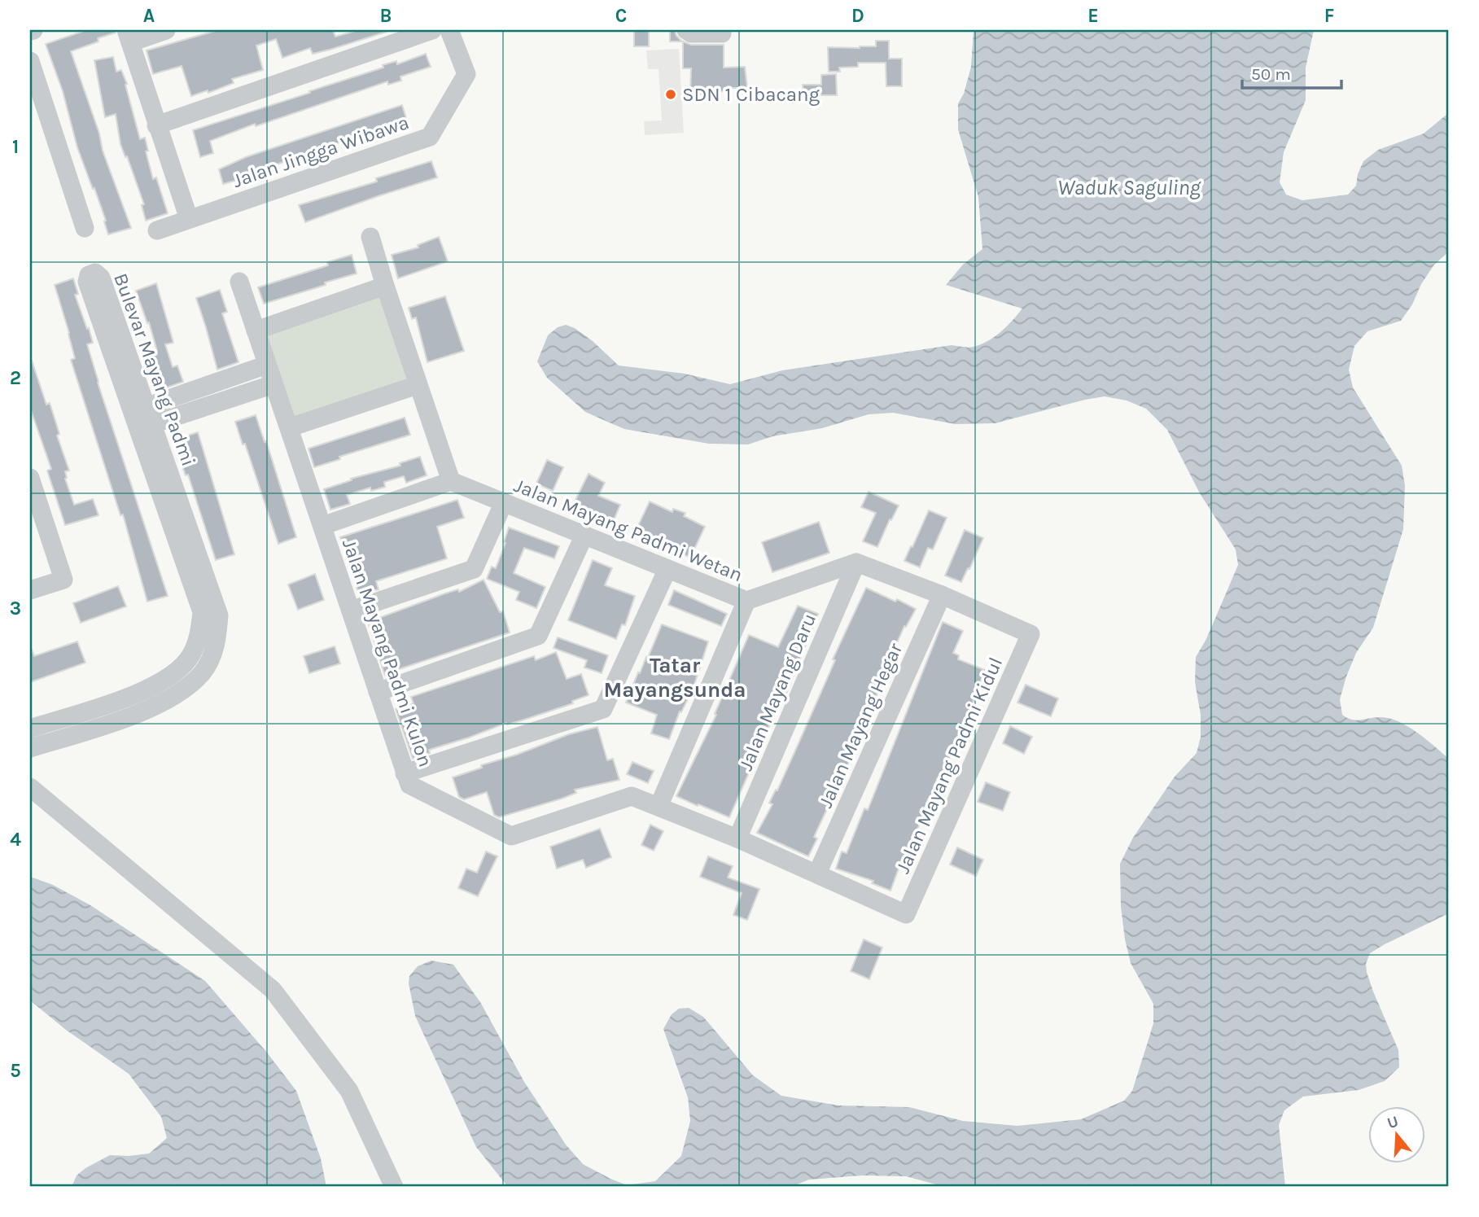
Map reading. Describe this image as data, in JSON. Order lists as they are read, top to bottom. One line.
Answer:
{"streets":{"street":["Jalan Jingga Wibawa","Bulevar Mayang Padmi","Jalan Mayang Padmi Wetan","Jalan Mayang Padmi Kulon","Jalan Mayang Daru","Jalan Mayang Hegar","Jalan Mayang Padmi Kidul"]},"crossings":[["Jalan Mayang Padmi Wetan","Jalan Mayang Daru"],["Jalan Mayang Padmi Kulon","Jalan Mayang Daru"],["Jalan Mayang Padmi Kulon","Jalan Mayang Hegar"],["Jalan Mayang Padmi Kulon","Jalan Mayang Padmi Kidul"],["Jalan Mayang Hegar","Jalan Mayang Padmi Kidul"]],"districts":["Tatar Mayangsunda"],"water":["Waduk Saguling"],"places":["SDN 1 Cibacang"],"scale_bar":"50 m","north":"top","grid":{"columns":["A","B","C","D","E","F"],"rows":["1","2","3","4","5"]}}
